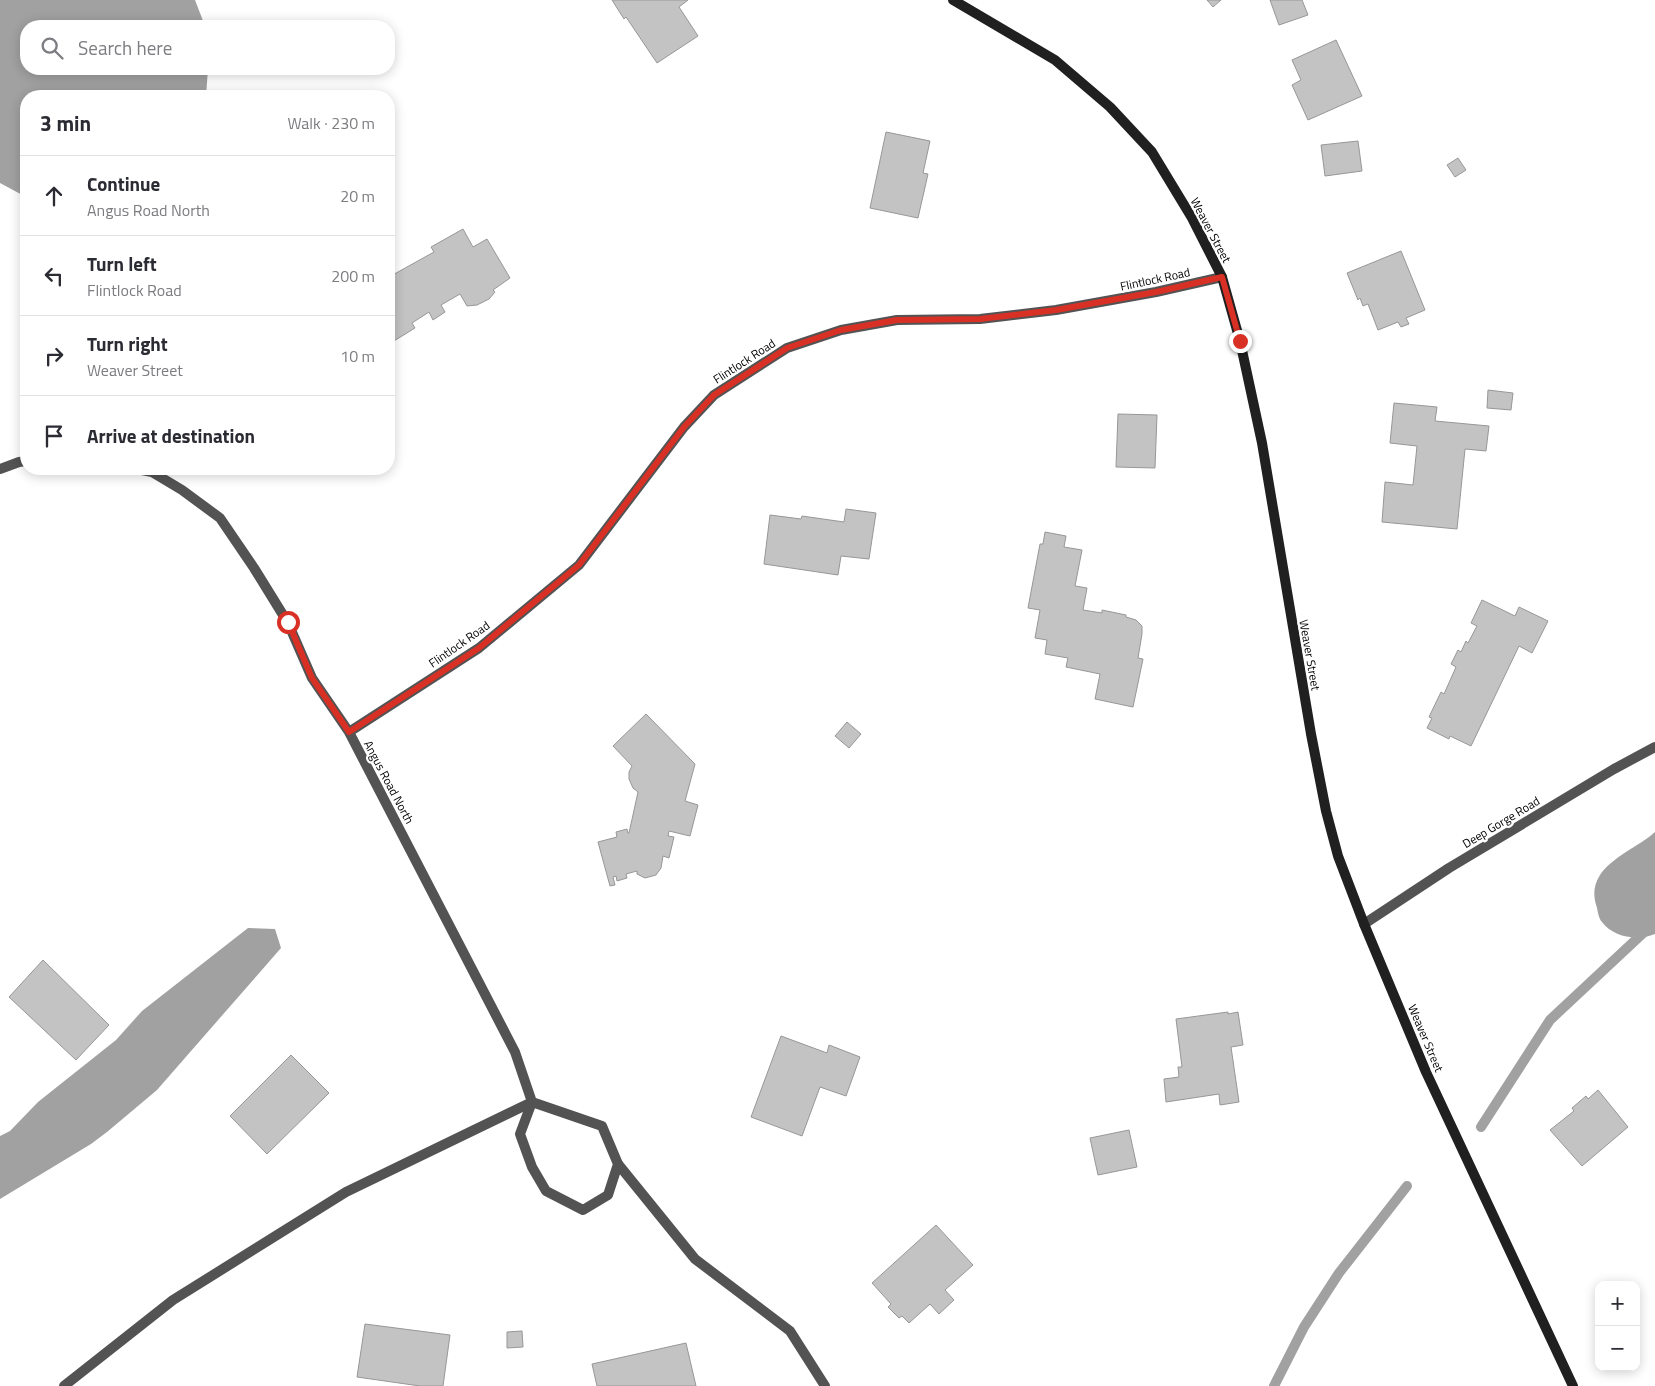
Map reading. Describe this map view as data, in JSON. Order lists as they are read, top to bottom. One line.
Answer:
{"streets":{"street":["Weaver Street","Flintlock Road","Angus Road North","Deep Gorge Road"]},"crossings":[["Weaver Street","Flintlock Road"],["Weaver Street","Deep Gorge Road"],["Flintlock Road","Angus Road North"]],"page":{"search":"Search here","heading":["3 min","Walk · 230 m"],"list":[["Continue","Angus Road North","20 m"],["Turn left","Flintlock Road","200 m"],["Turn right","Weaver Street","10 m"],"Arrive at destination"],"map_buttons":["+","−"]}}
